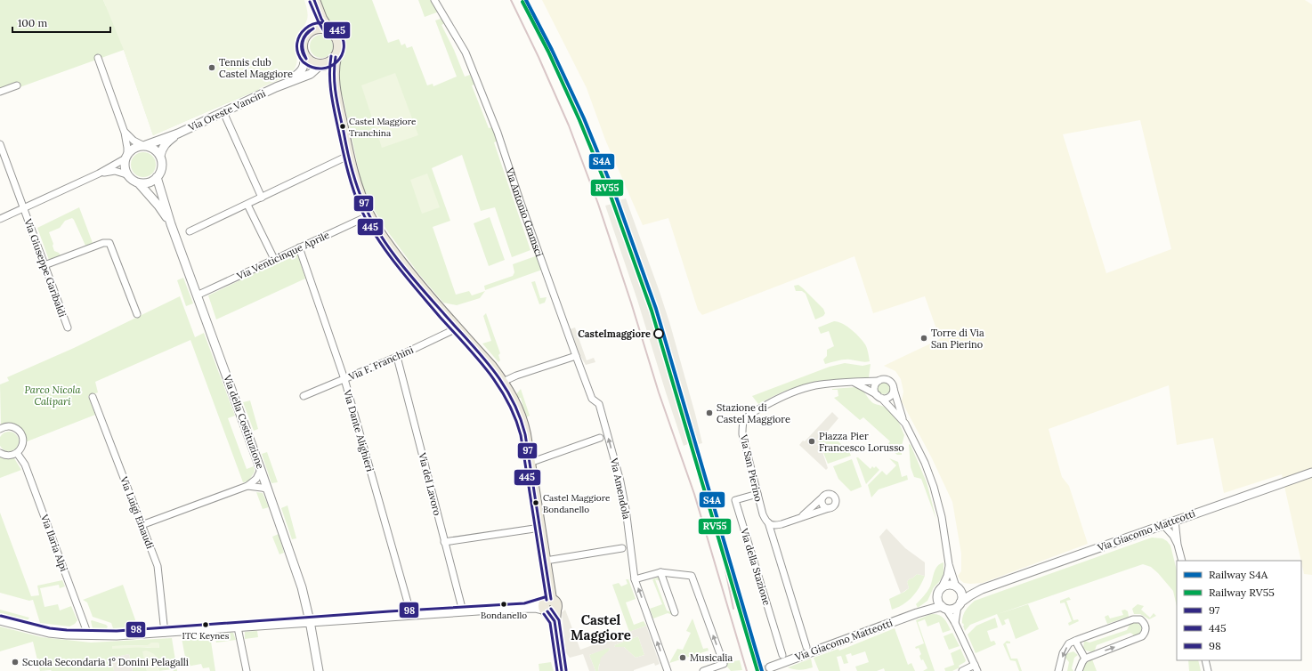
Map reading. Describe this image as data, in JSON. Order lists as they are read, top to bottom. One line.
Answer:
{"streets":{"street":["Via Oreste Vancini","Via Antonio Gramsci","Via Venticinque Aprile","Via Giuseppe Garibaldi","Via F. Franchini","Via della Costituzione","Via Dante Alighieri","Via San Pierino","Via del Lavoro","Via Amendola","Via Luigi Einaudi","Via Giacomo Matteotti","Via Ilaria Alpi","Via della Stazione"]},"crossings":[["Via Oreste Vancini","Via della Costituzione"],["Via Antonio Gramsci","Via Amendola"],["Via Venticinque Aprile","Via della Costituzione"],["Via Venticinque Aprile","Via Dante Alighieri"],["Via F. Franchini","Via Dante Alighieri"],["Via F. Franchini","Via del Lavoro"],["Via San Pierino","Via della Stazione"]],"one_way":["Via Amendola"],"districts":["Castel Maggiore"],"parks":["Parco Nicola Calipari"],"places":["Tennis club Castel Maggiore","Castel Maggiore Tranchina","Castelmaggiore","Torre di Via San Pierino","Stazione di Castel Maggiore","Piazza Pier Francesco Lorusso","Castel Maggiore Bondanello","Bondanello","ITC Keynes","Musicalia","Scuola Secondaria 1° Donini Pelagalli"],"lines":["rail line S4A","transit line 97","rail line RV55","transit line 445","transit line 98"],"legend":["Railway S4A","Railway RV55","97","445","98"],"scale_bar":"100 m"}
